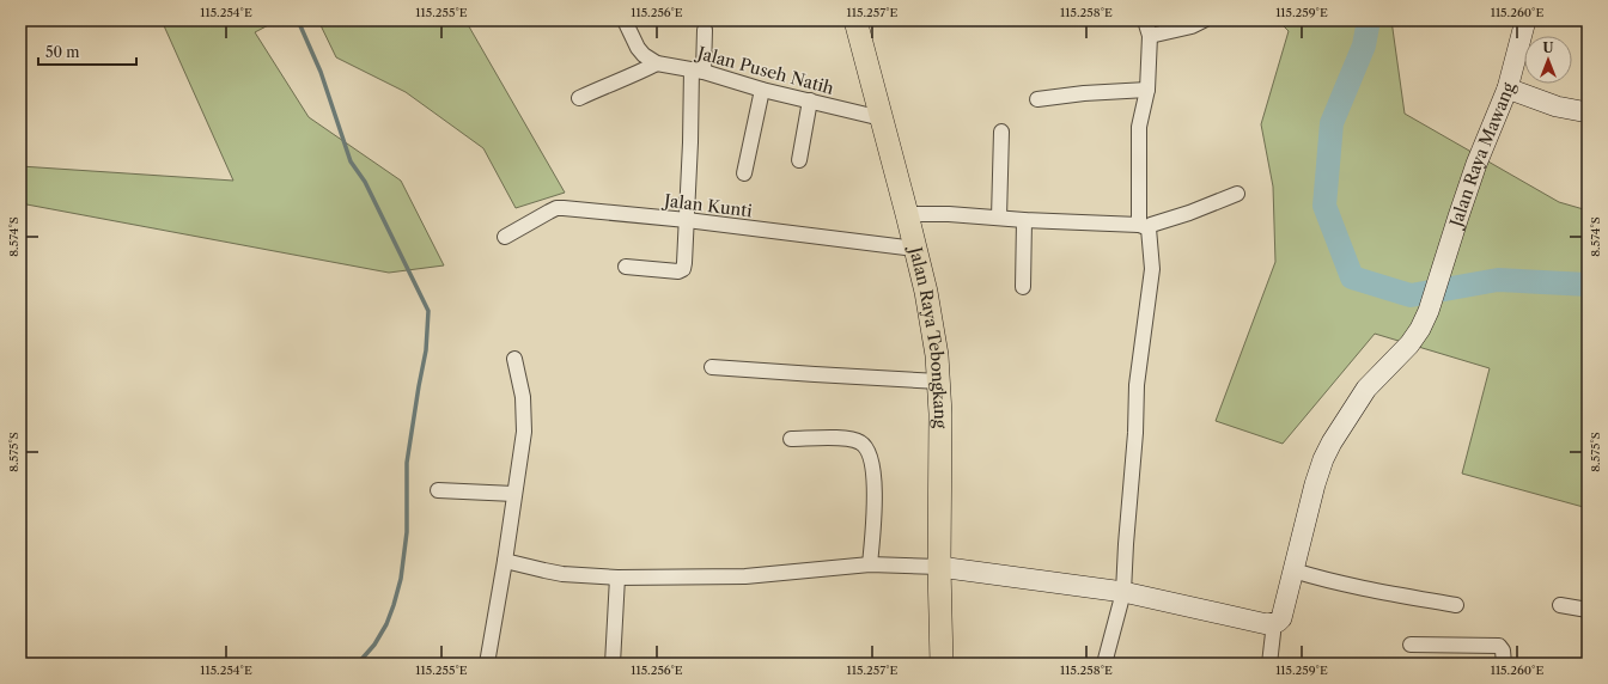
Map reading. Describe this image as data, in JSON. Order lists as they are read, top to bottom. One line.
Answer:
{"streets":{"main road":["Jalan Raya Mawang","Jalan Raya Tebongkang"],"street":["Jalan Puseh Natih","Jalan Kunti"]},"crossings":[["Jalan Puseh Natih","Jalan Raya Tebongkang"],["Jalan Kunti","Jalan Raya Tebongkang"]],"scale_bar":"50 m","north":"top","coordinates":["115.254°E","115.255°E","115.256°E","115.257°E","115.258°E","115.259°E","115.260°E","8.574°S","8.575°S"]}
